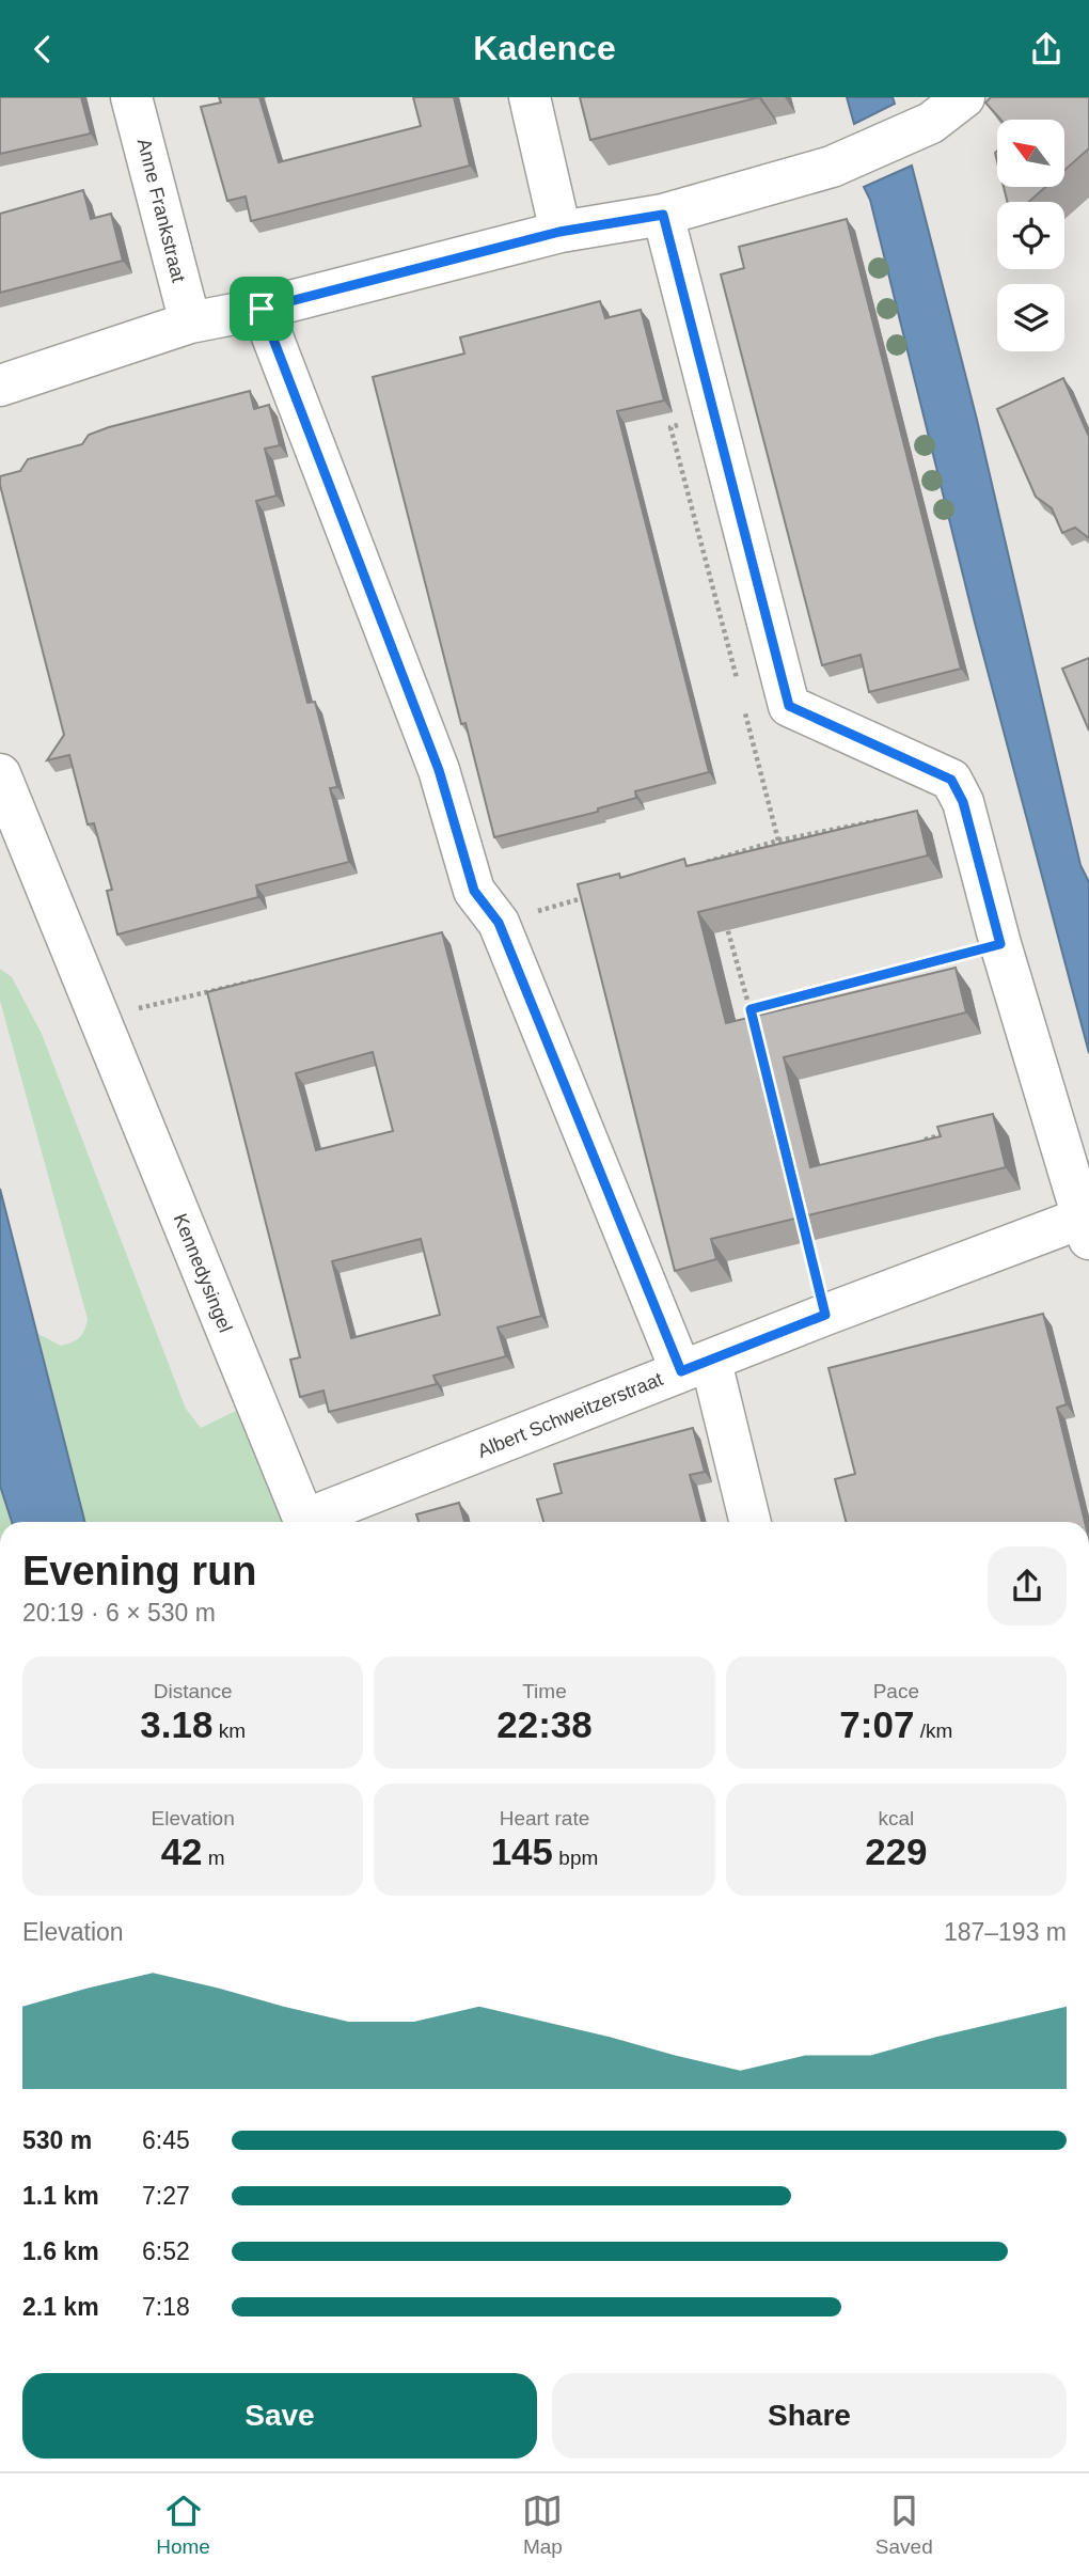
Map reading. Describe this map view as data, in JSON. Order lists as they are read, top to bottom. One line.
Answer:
{"streets":{"street":["Anne Frankstraat","Kennedysingel","Albert Schweitzerstraat"]},"north":"top left","page":{"header":"Kadence","heading":["Evening run","20:19 · 6 × 530 m"],"stats":[["Distance","3.18 km"],["Time","22:38"],["Pace","7:07 /km"],["Elevation","42 m"],["Heart rate","145 bpm"],["kcal","229"]],"chart":["Elevation","187–193 m"],"list":[{"name":"530 m","note":"6:45"},{"name":"1.1 km","note":"7:27"},{"name":"1.6 km","note":"6:52"},{"name":"2.1 km","note":"7:18"}],"buttons":["Save","Share"],"tabs":["Home","Map","Saved"]}}
